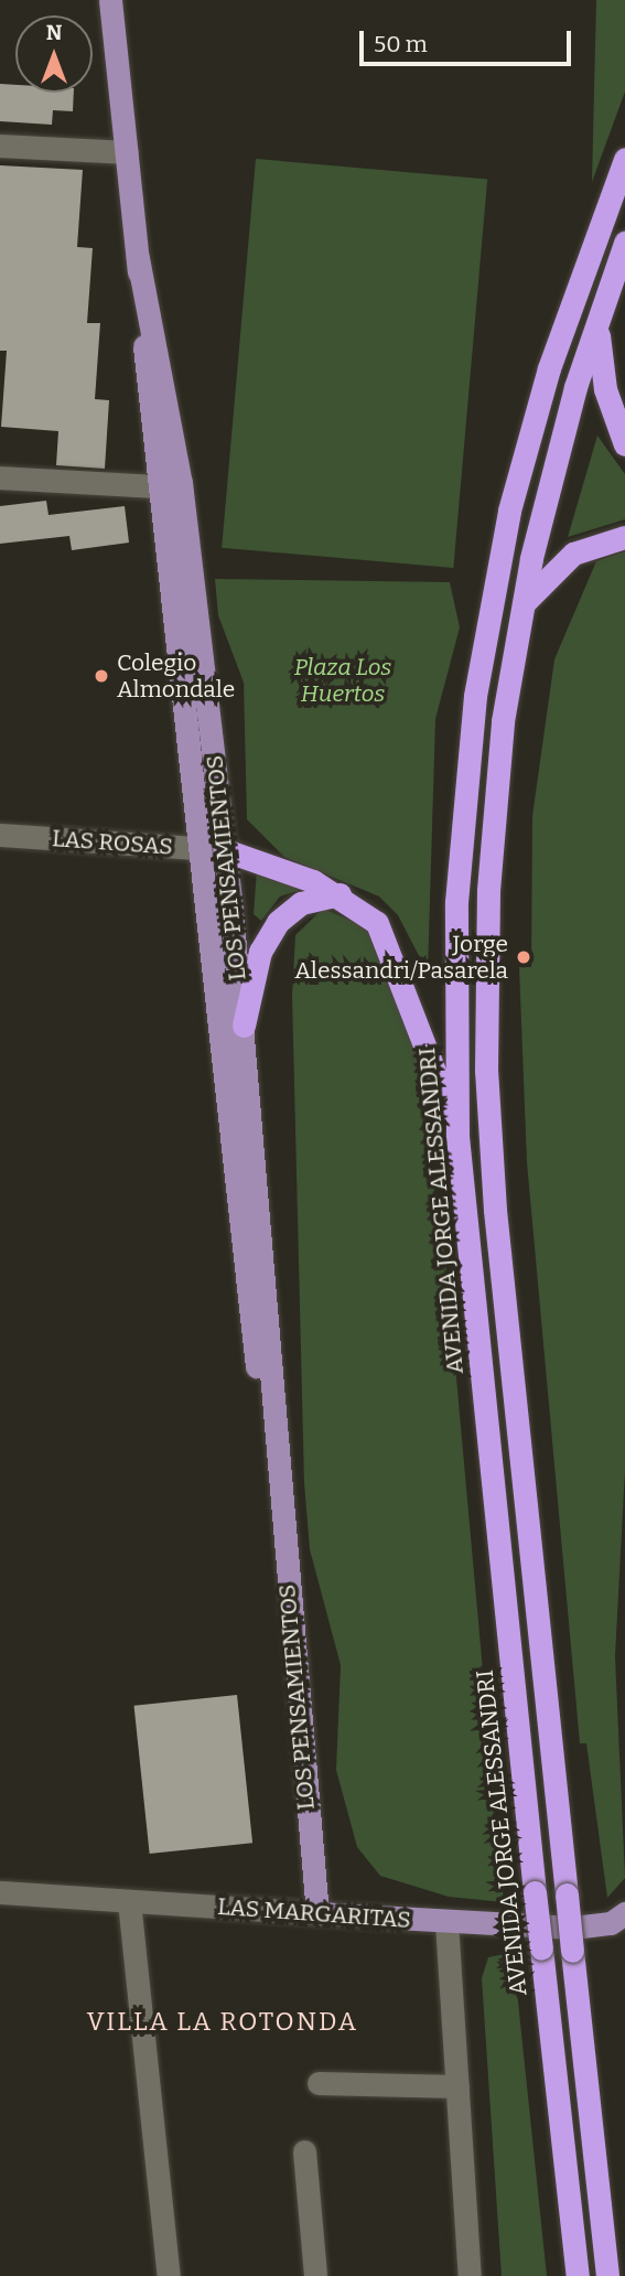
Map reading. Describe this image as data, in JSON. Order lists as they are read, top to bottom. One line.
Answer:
{"streets":{"highway":["AVENIDA JORGE ALESSANDRI"],"main road":["LOS PENSAMIENTOS","LAS MARGARITAS"],"street":["LAS ROSAS"]},"crossings":[["LAS ROSAS","LOS PENSAMIENTOS"],["LOS PENSAMIENTOS","LAS MARGARITAS"]],"districts":["VILLA LA ROTONDA"],"parks":["Plaza Los Huertos"],"places":["Colegio Almondale","Jorge Alessandri/Pasarela"],"scale_bar":"50 m","north":"top"}
